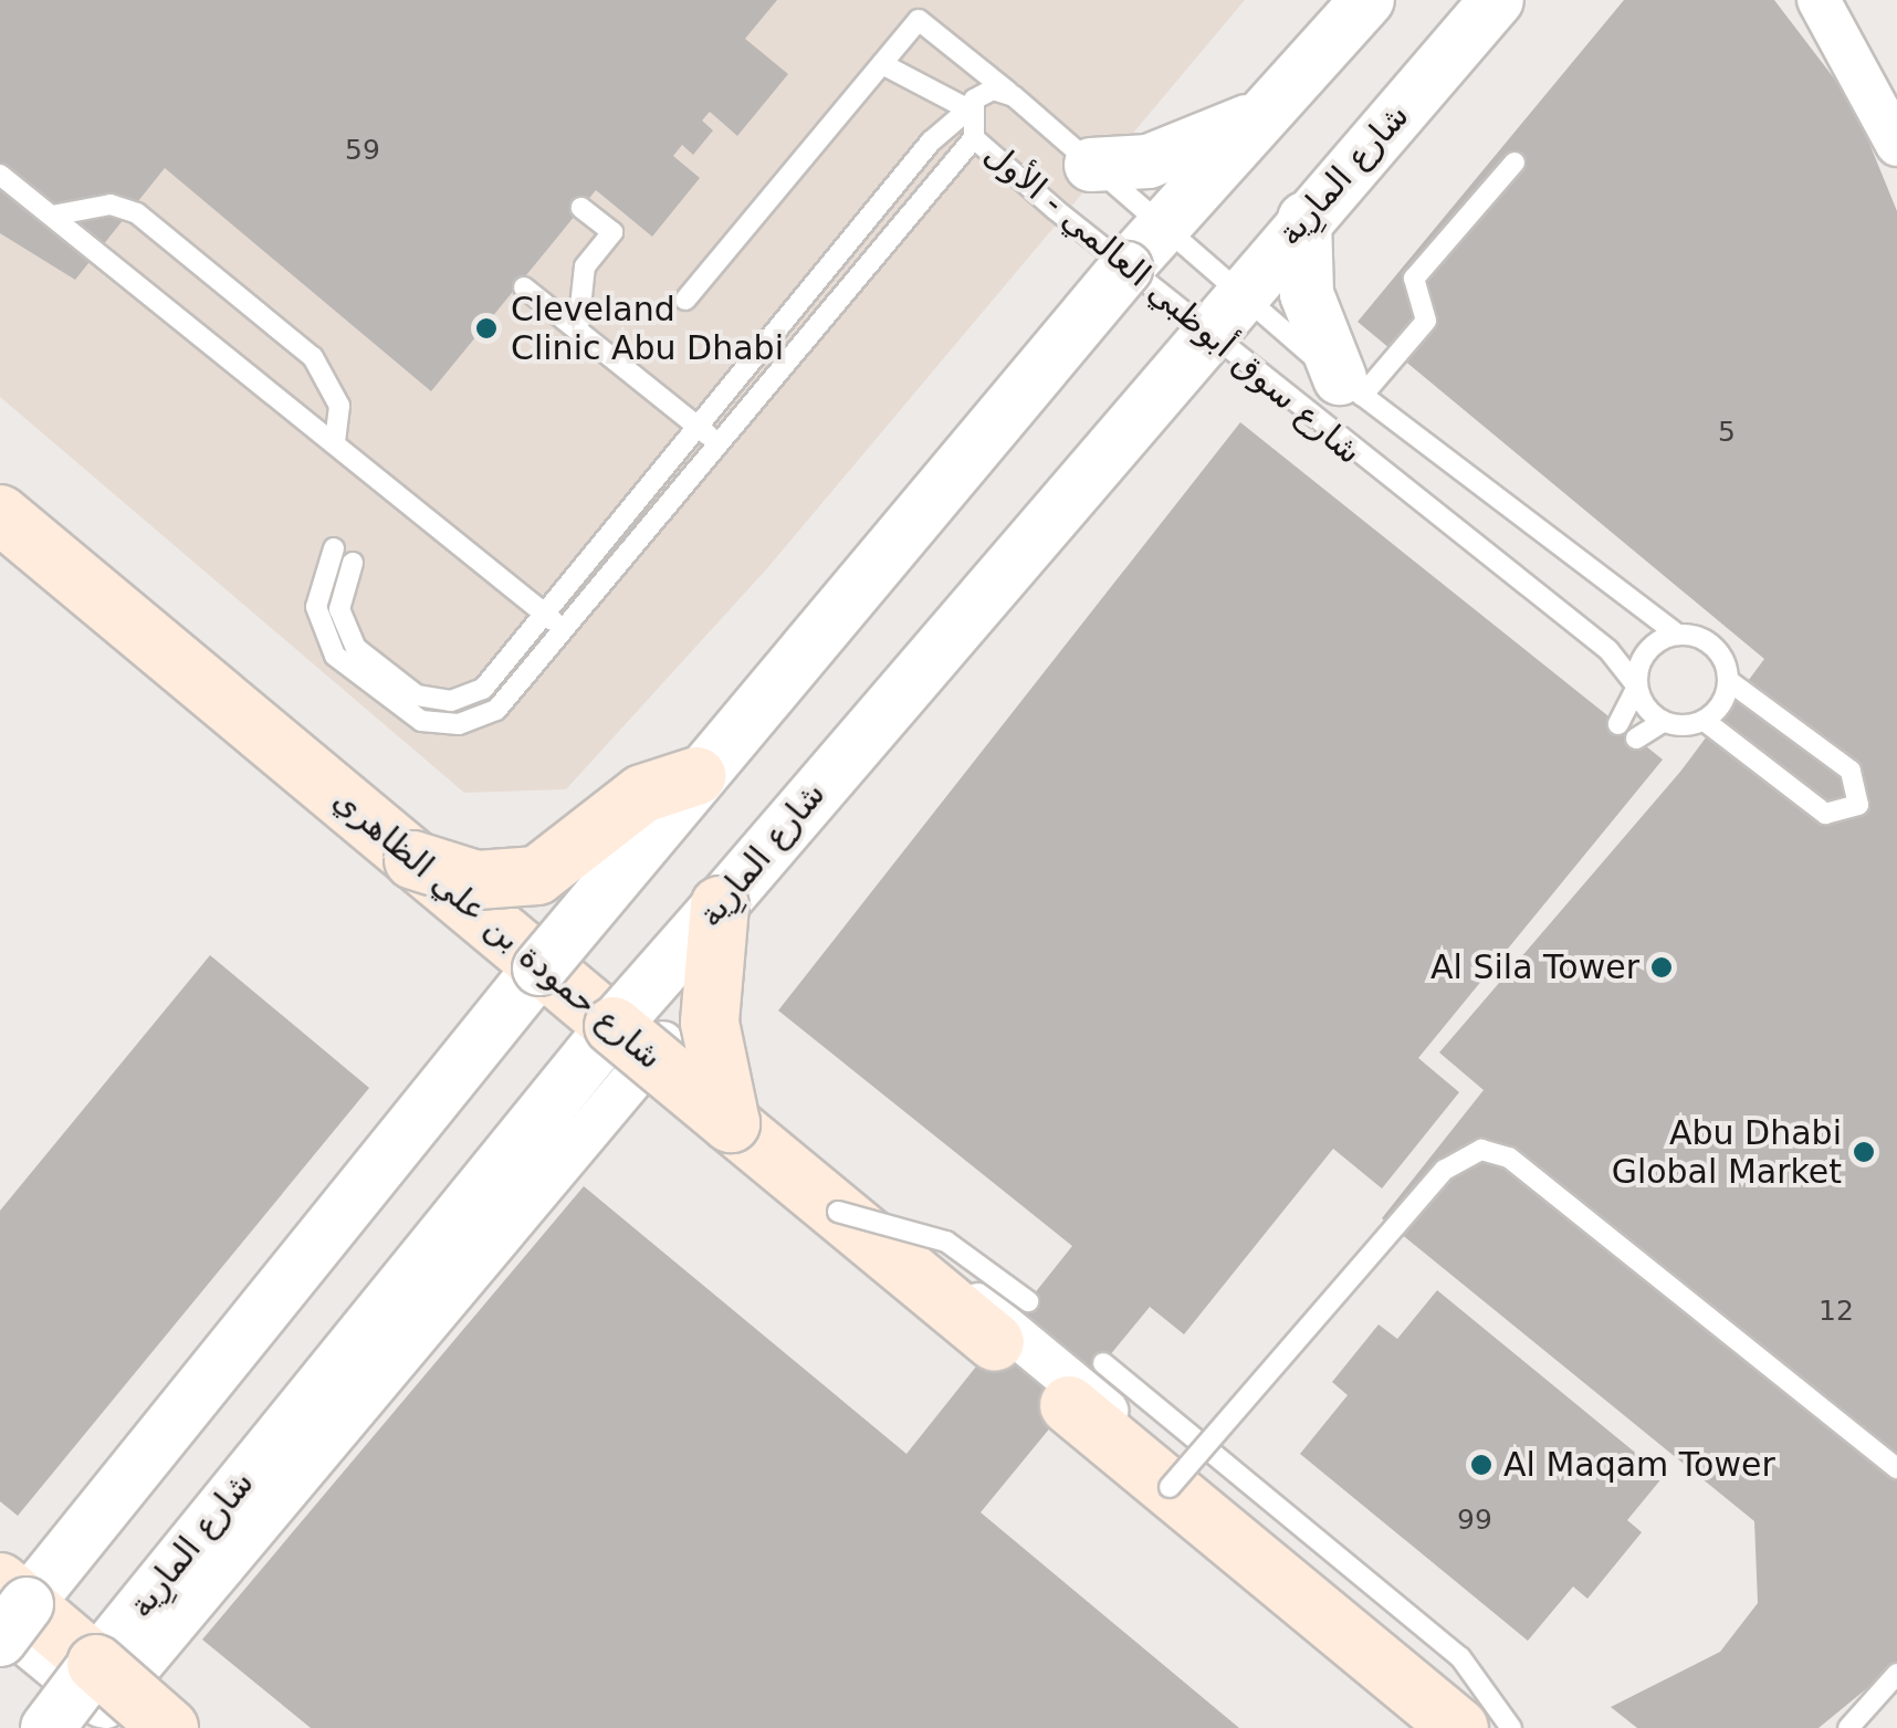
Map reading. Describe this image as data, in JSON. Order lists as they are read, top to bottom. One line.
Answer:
{"streets":{"main road":["شارع حمودة بن علي الظاهري"],"street":["شارع المارِية"],"lane":["شارع سوق أبوظبي العالمي - الأول"]},"crossings":[["شارع المارِية","شارع سوق أبوظبي العالمي - الأول"],["شارع المارِية","شارع حمودة بن علي الظاهري"]],"places":["Cleveland Clinic Abu Dhabi","Al Sila Tower","Abu Dhabi Global Market","Al Maqam Tower"],"house_numbers":["59","5","12","99"]}
